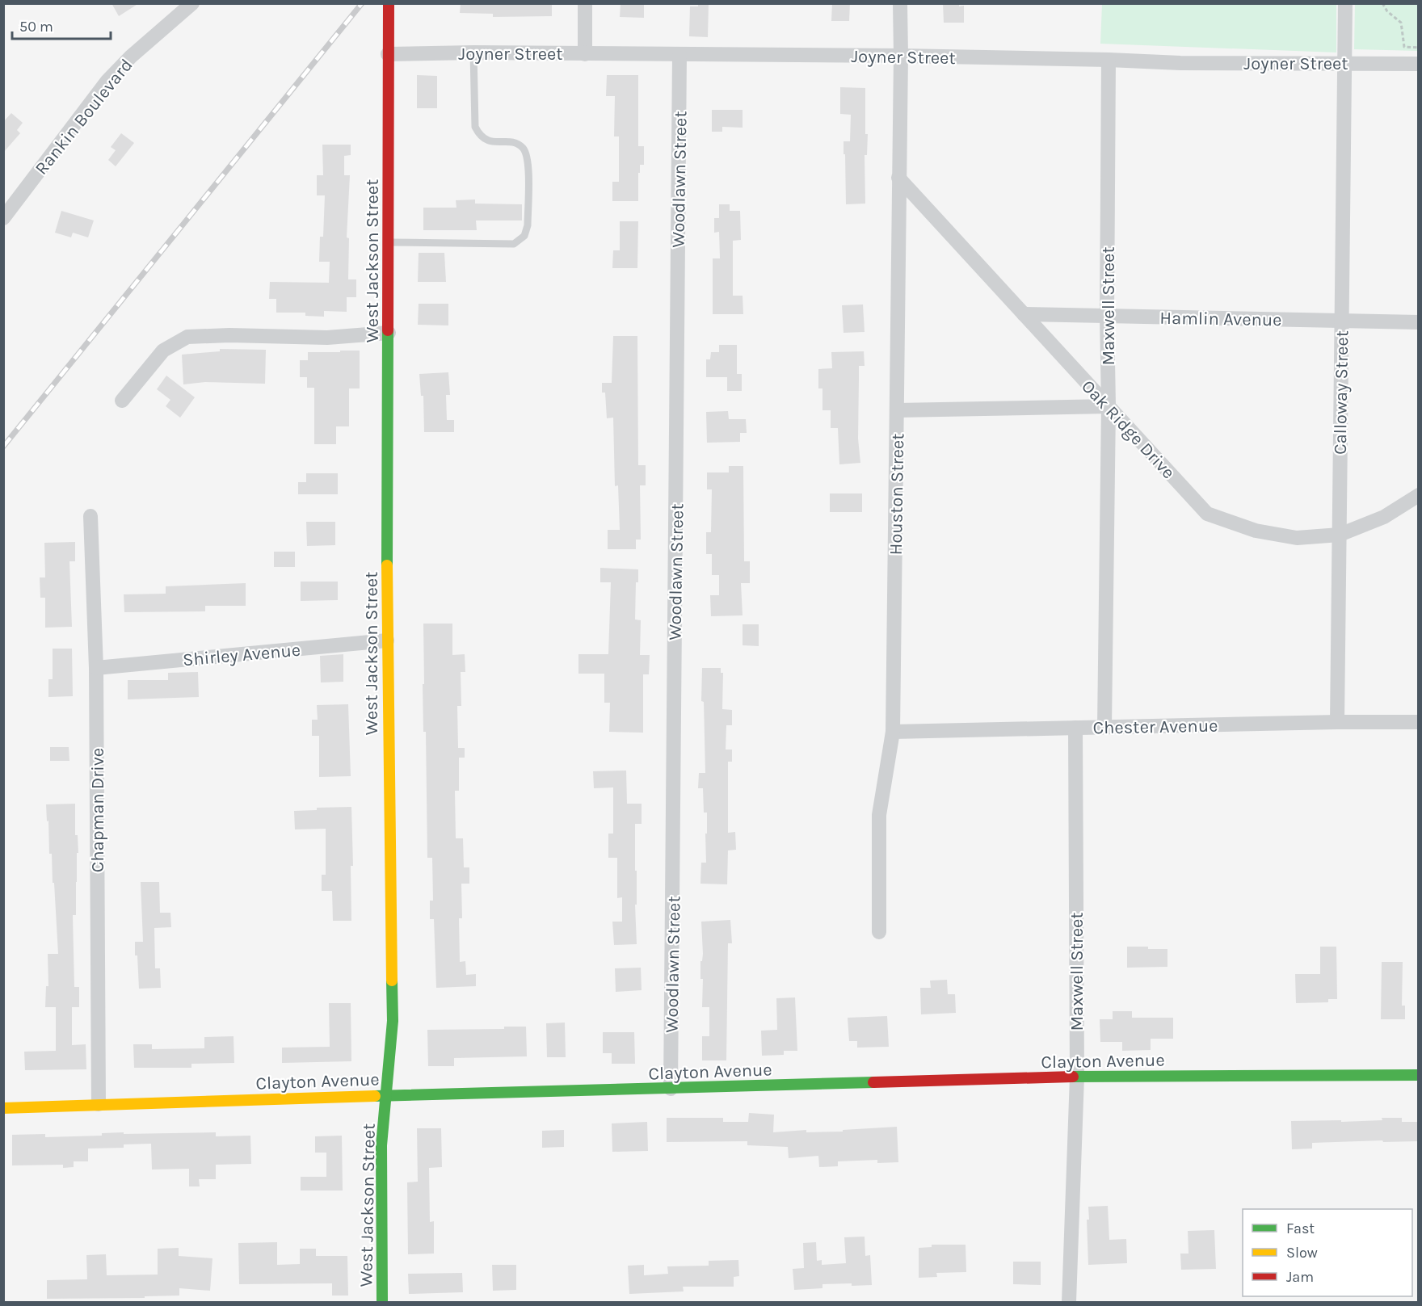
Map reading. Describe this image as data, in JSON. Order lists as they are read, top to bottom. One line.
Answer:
{"streets":{"street":["Joyner Street","Rankin Boulevard","Woodlawn Street","West Jackson Street","Maxwell Street","Hamlin Avenue","Calloway Street","Oak Ridge Drive","Houston Street","Shirley Avenue","Chester Avenue","Chapman Drive","Clayton Avenue"]},"crossings":[["Joyner Street","Woodlawn Street"],["Joyner Street","West Jackson Street"],["Joyner Street","Maxwell Street"],["Joyner Street","Calloway Street"],["Joyner Street","Houston Street"],["Woodlawn Street","Clayton Avenue"],["West Jackson Street","Shirley Avenue"],["West Jackson Street","Clayton Avenue"],["Maxwell Street","Hamlin Avenue"],["Maxwell Street","Oak Ridge Drive"],["Maxwell Street","Chester Avenue"],["Maxwell Street","Clayton Avenue"],["Hamlin Avenue","Calloway Street"],["Hamlin Avenue","Oak Ridge Drive"],["Calloway Street","Oak Ridge Drive"],["Calloway Street","Chester Avenue"],["Oak Ridge Drive","Houston Street"],["Houston Street","Chester Avenue"],["Shirley Avenue","Chapman Drive"],["Chapman Drive","Clayton Avenue"]],"legend":["Fast","Slow","Jam"],"scale_bar":"50 m"}
